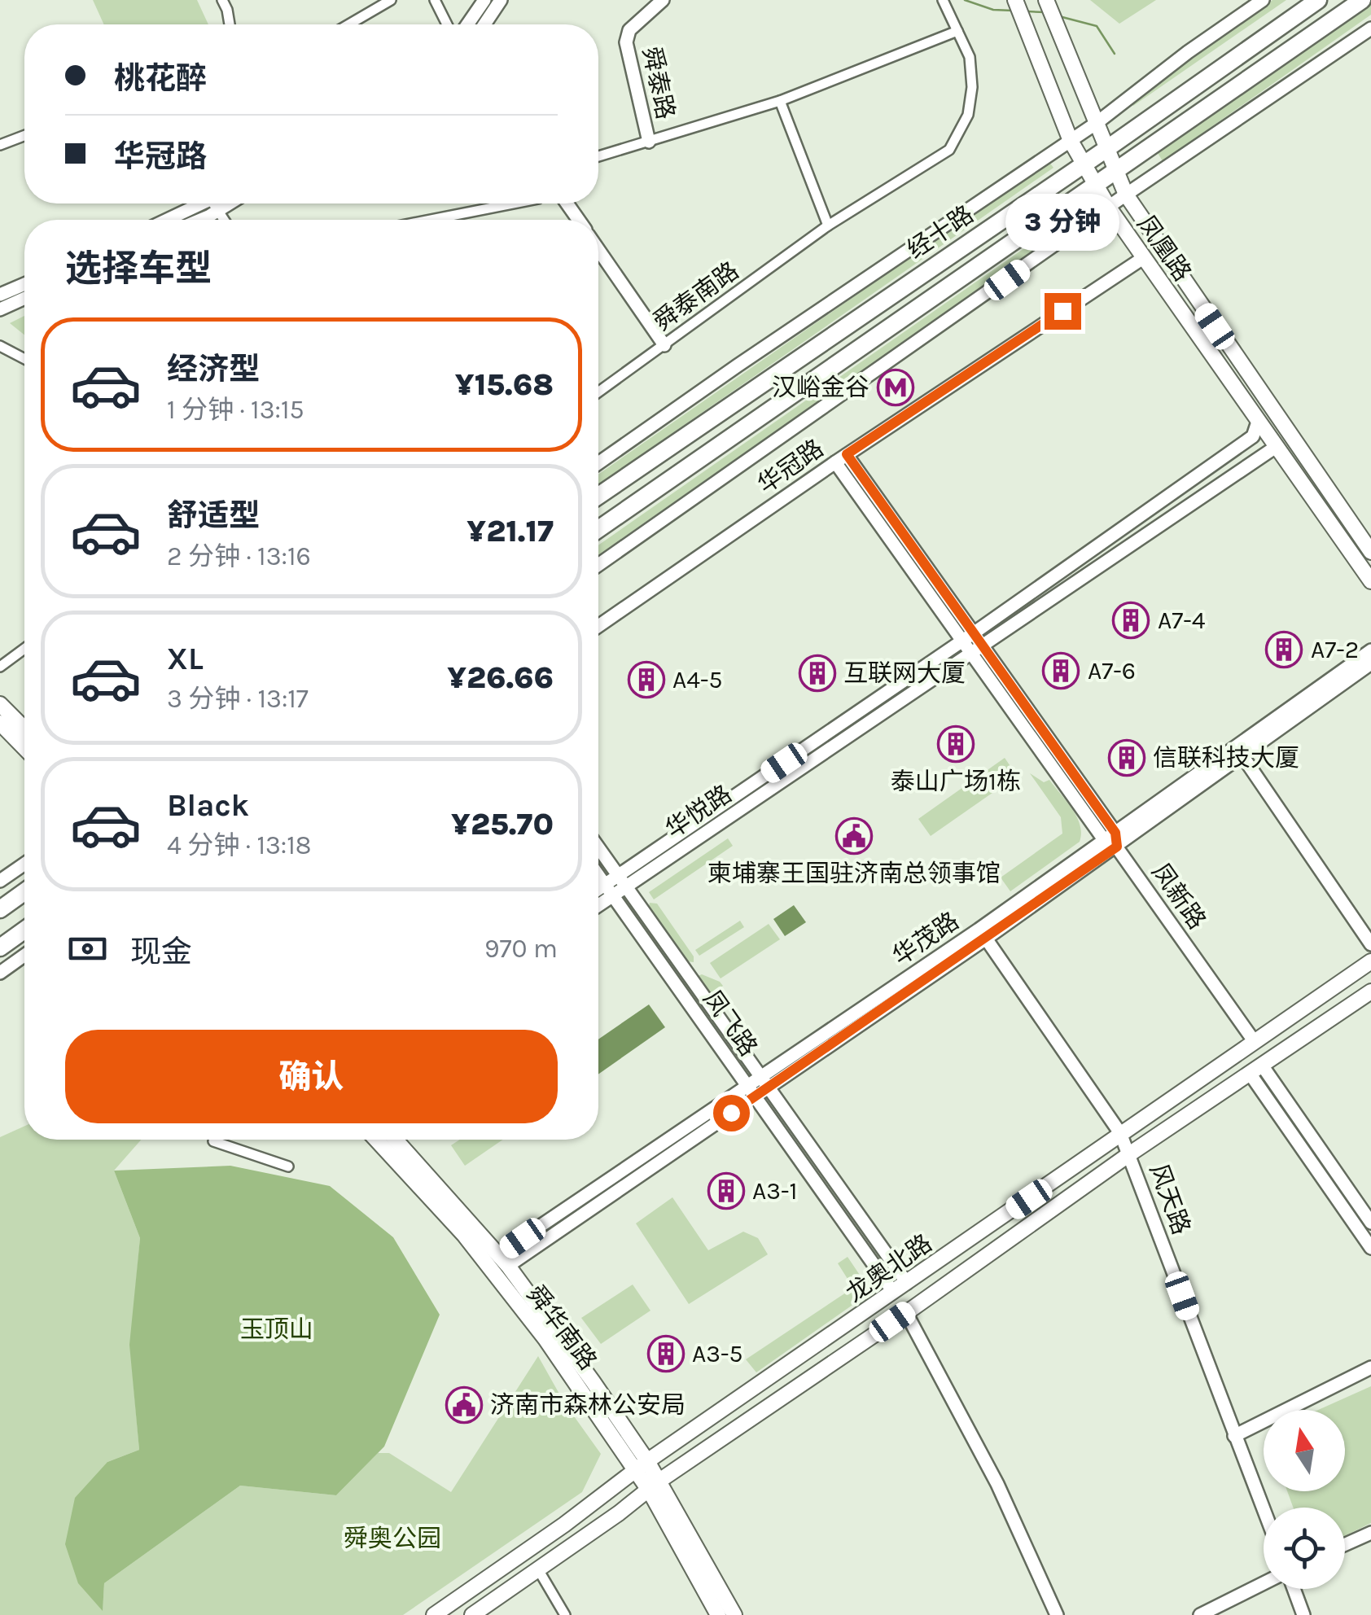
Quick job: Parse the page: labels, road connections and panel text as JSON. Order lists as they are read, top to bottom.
{
  "streets": {
    "highway": ["经十路"],
    "main road": ["凤凰路", "龙奥北路", "舜华南路"],
    "street": [
      "舜泰路",
      "舜泰南路",
      "华冠路",
      "华悦路",
      "凤新路",
      "华茂路",
      "凤飞路",
      "风天路"
    ]
  },
  "crossings": [
    ["经十路", "凤凰路"],
    ["凤凰路", "华冠路"],
    ["凤凰路", "华悦路"],
    ["华冠路", "凤新路"],
    ["华悦路", "凤新路"],
    ["华悦路", "凤飞路"],
    ["凤新路", "华茂路"],
    ["凤新路", "龙奥北路"],
    ["华茂路", "凤飞路"],
    ["华茂路", "风天路"],
    ["华茂路", "舜华南路"],
    ["凤飞路", "龙奥北路"],
    ["风天路", "龙奥北路"],
    ["龙奥北路", "舜华南路"]
  ],
  "parks": ["玉顶山", "舜奥公园"],
  "places": {
    "metro station": ["汉峪金谷"],
    "building": [
      "A7-4",
      "A7-2",
      "A7-6",
      "互联网大厦",
      "A4-5",
      "泰山广场1栋",
      "信联科技大厦",
      "A3-1",
      "A3-5"
    ],
    "public building": ["柬埔寨王国驻济南总领事馆", "济南市森林公安局"]
  },
  "north": "top",
  "page": {
    "banner": ["桃花醉", "华冠路"],
    "bubble": "3 分钟",
    "heading": "选择车型",
    "list": [
      {
        "name": "经济型",
        "note": "1 分钟 · 13:15",
        "value": "¥15.68"
      },
      {
        "name": "舒适型",
        "note": "2 分钟 · 13:16",
        "value": "¥21.17"
      },
      {
        "name": "XL",
        "note": "3 分钟 · 13:17",
        "value": "¥26.66"
      },
      {
        "name": "Black",
        "note": "4 分钟 · 13:18",
        "value": "¥25.70"
      }
    ],
    "pay": ["现金", "970 m"],
    "buttons": "确认"
  }
}
